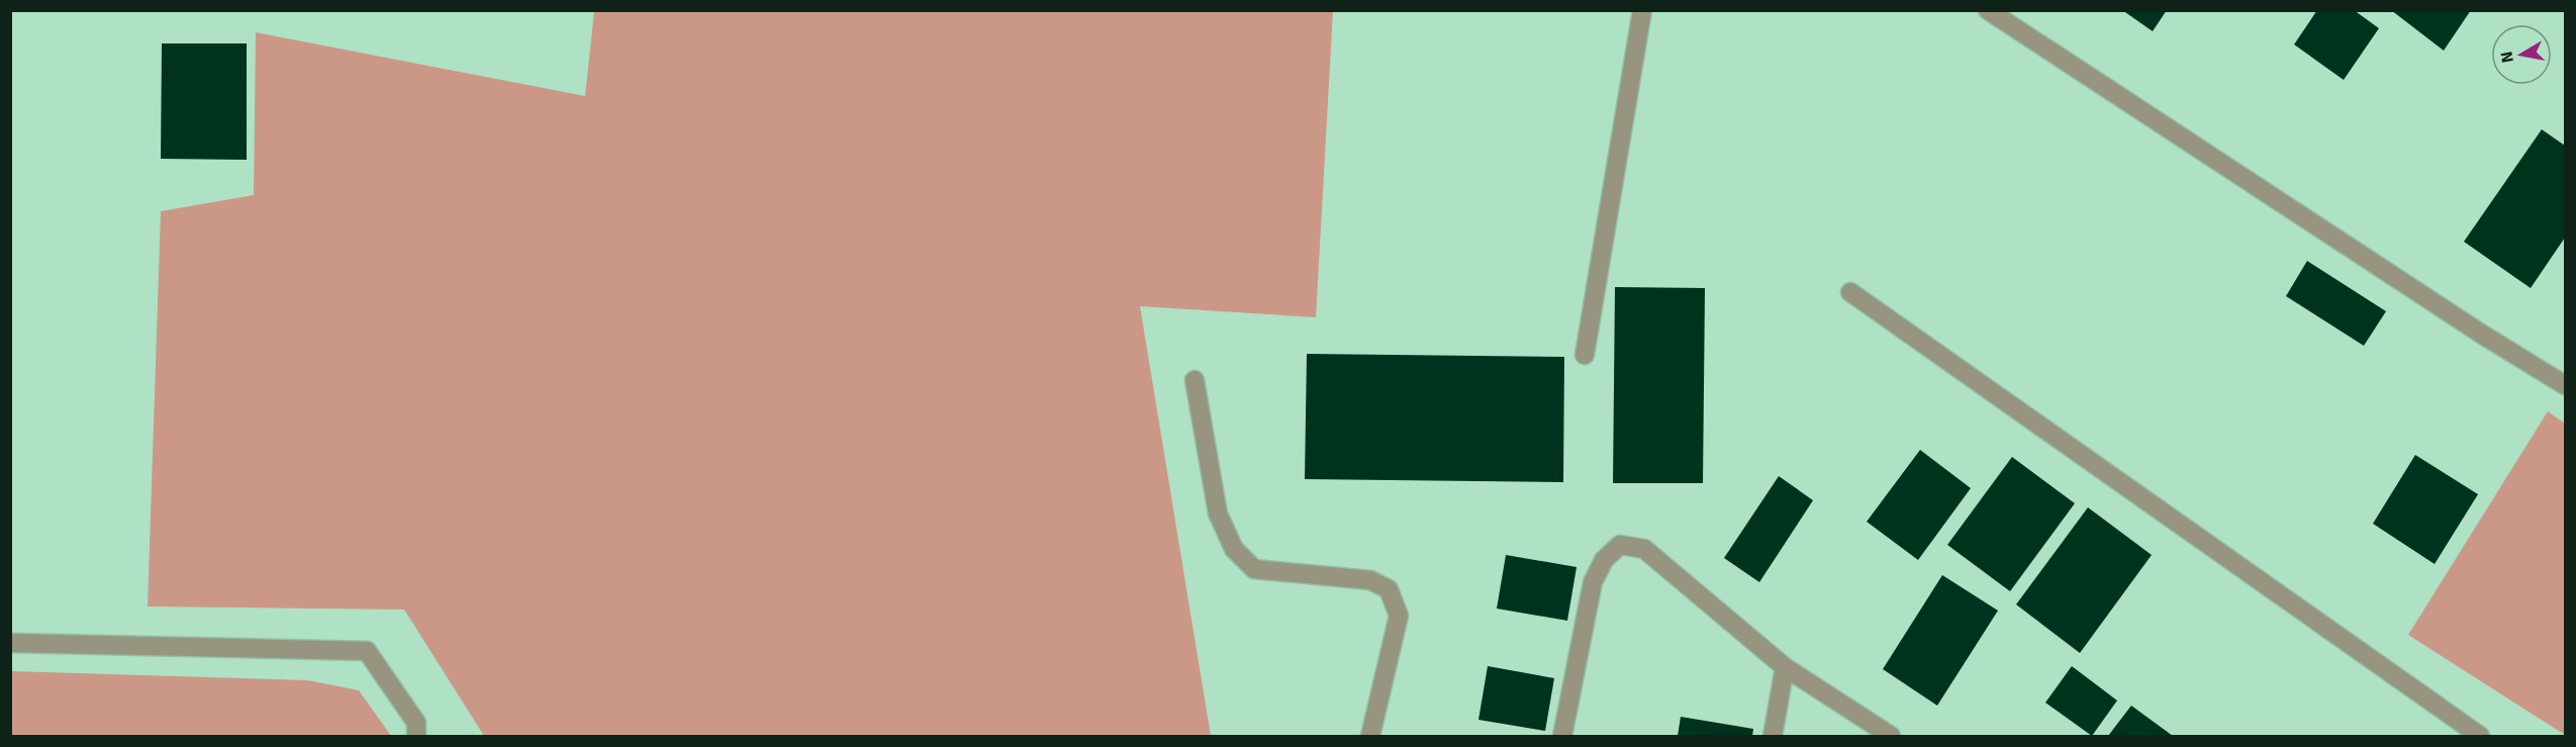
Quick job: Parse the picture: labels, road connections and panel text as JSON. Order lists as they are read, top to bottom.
{
  "north": "left"
}
